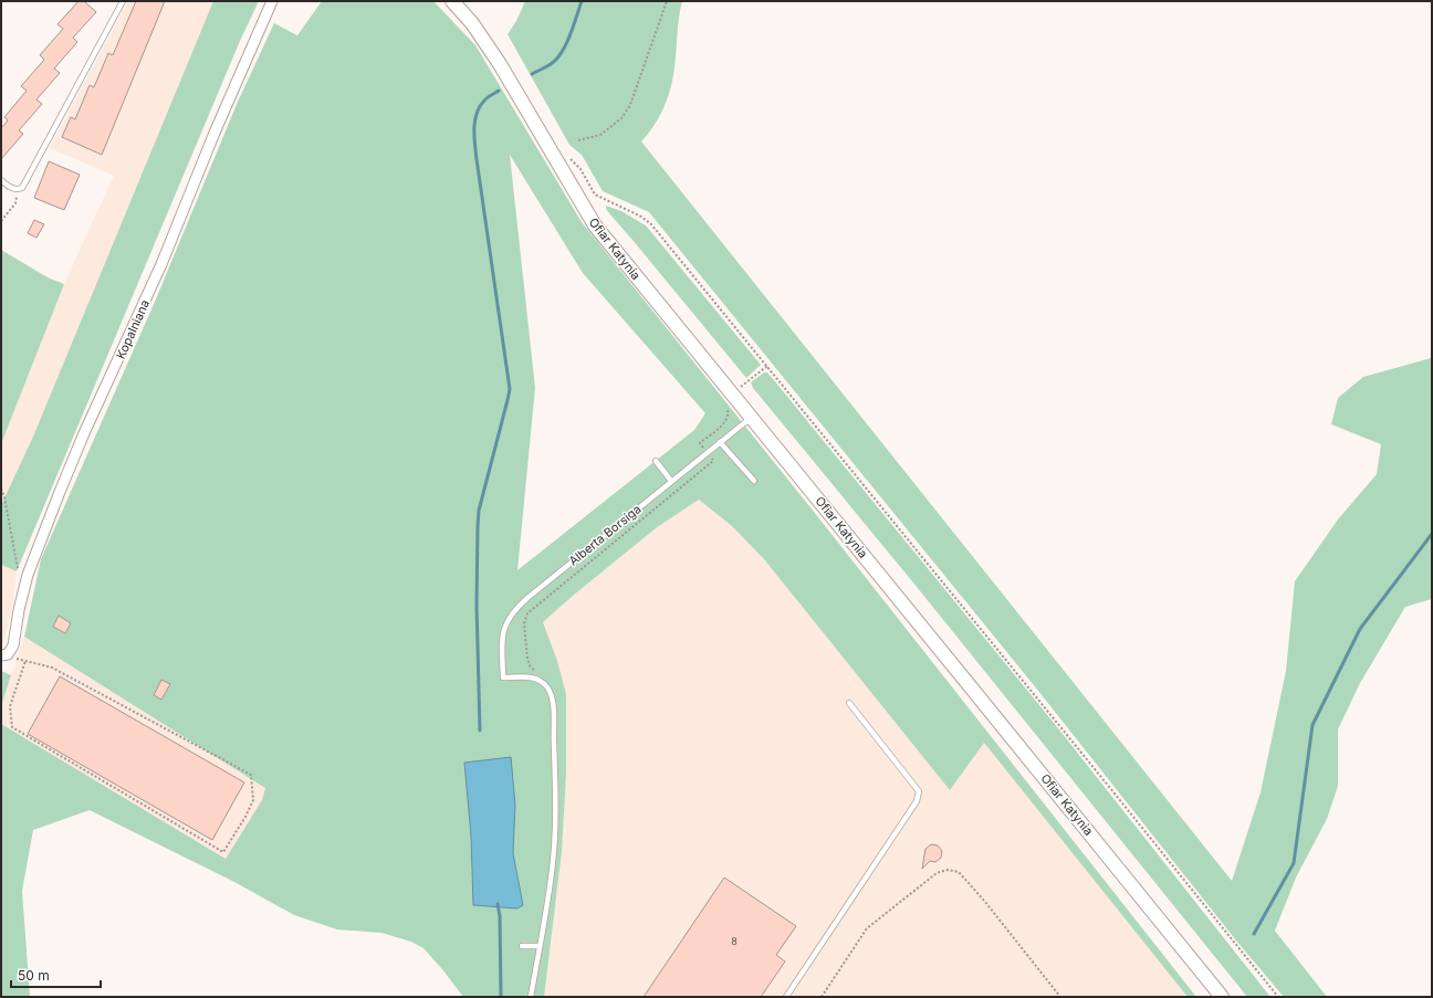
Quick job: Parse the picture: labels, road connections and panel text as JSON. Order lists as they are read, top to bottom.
{
  "streets": {
    "street": ["Ofiar Katynia", "Kopalniana"],
    "lane": ["Alberta Borsiga"]
  },
  "crossings": [
    ["Ofiar Katynia", "Alberta Borsiga"]
  ],
  "house_numbers": ["8"],
  "scale_bar": "50 m"
}
